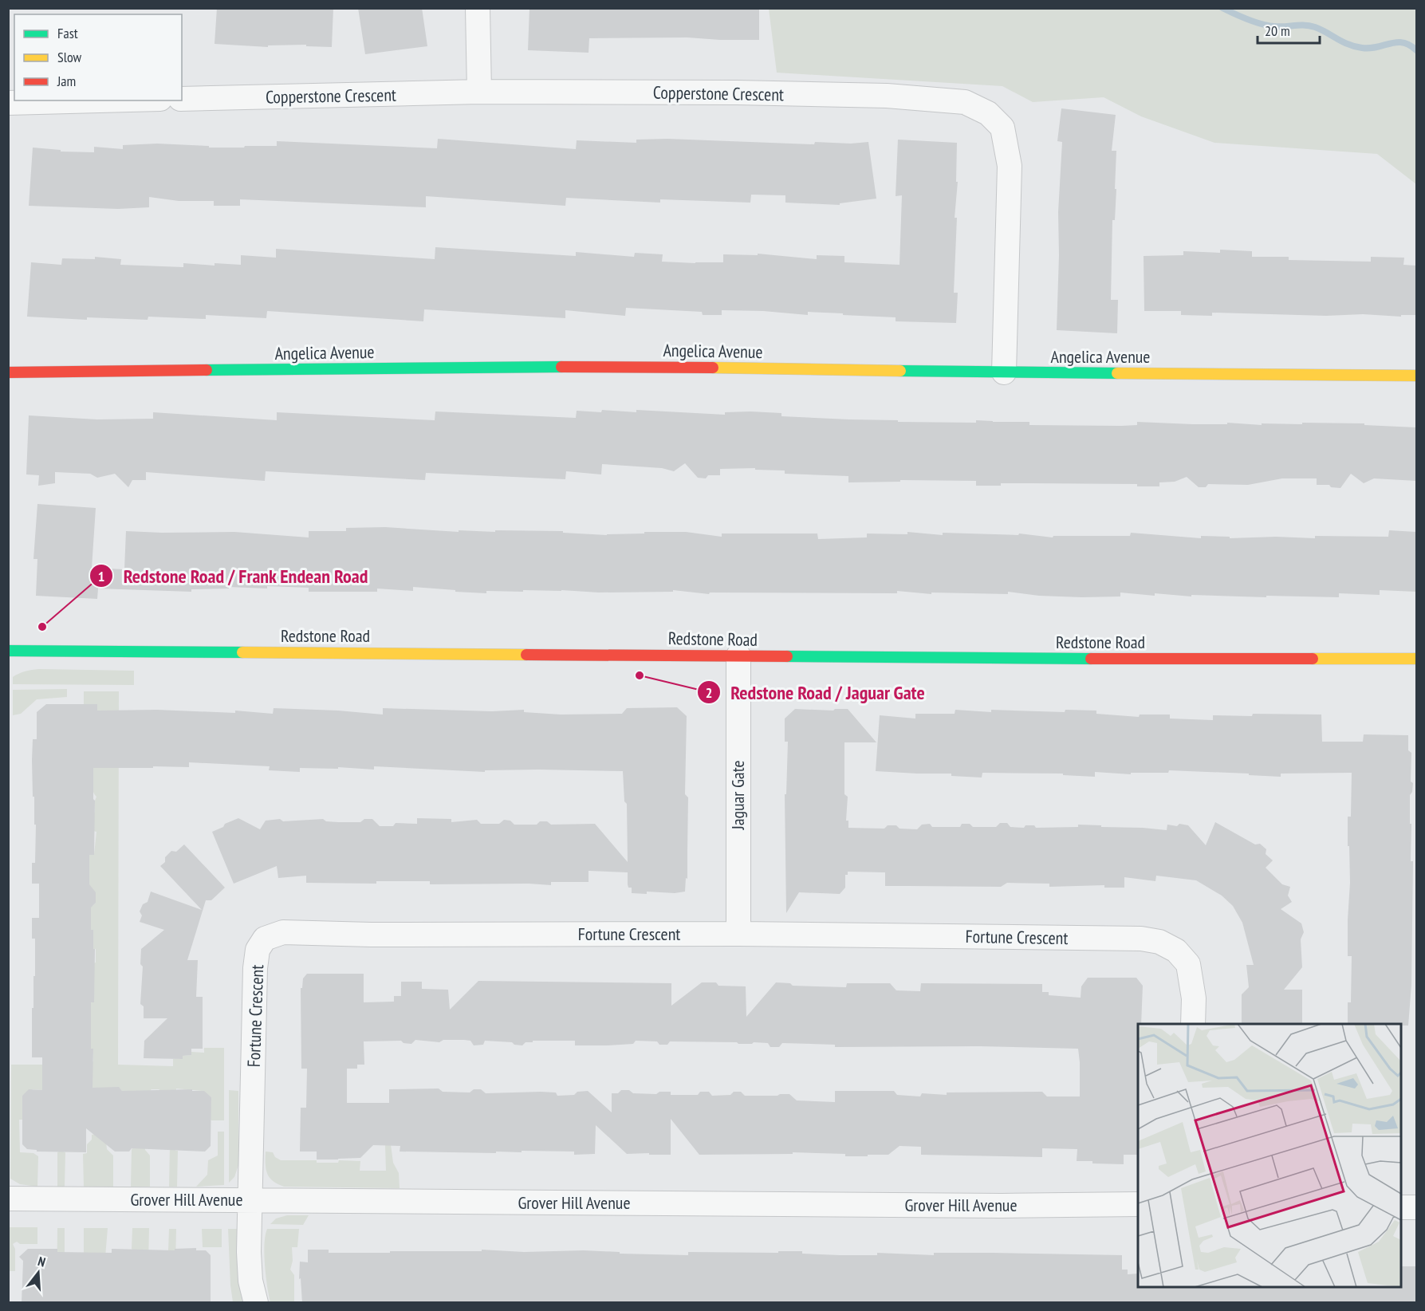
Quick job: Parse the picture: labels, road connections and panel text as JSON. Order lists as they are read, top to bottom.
{
  "streets": {
    "street": [
      "Copperstone Crescent",
      "Angelica Avenue",
      "Redstone Road",
      "Jaguar Gate",
      "Fortune Crescent",
      "Grover Hill Avenue"
    ]
  },
  "crossings": [
    ["Copperstone Crescent", "Angelica Avenue"],
    ["Redstone Road", "Jaguar Gate"],
    ["Jaguar Gate", "Fortune Crescent"],
    ["Fortune Crescent", "Grover Hill Avenue"]
  ],
  "places": ["Redstone Road / Frank Endean Road", "Redstone Road / Jaguar Gate"],
  "legend": ["Fast", "Slow", "Jam"],
  "scale_bar": "20 m",
  "north": "top"
}
